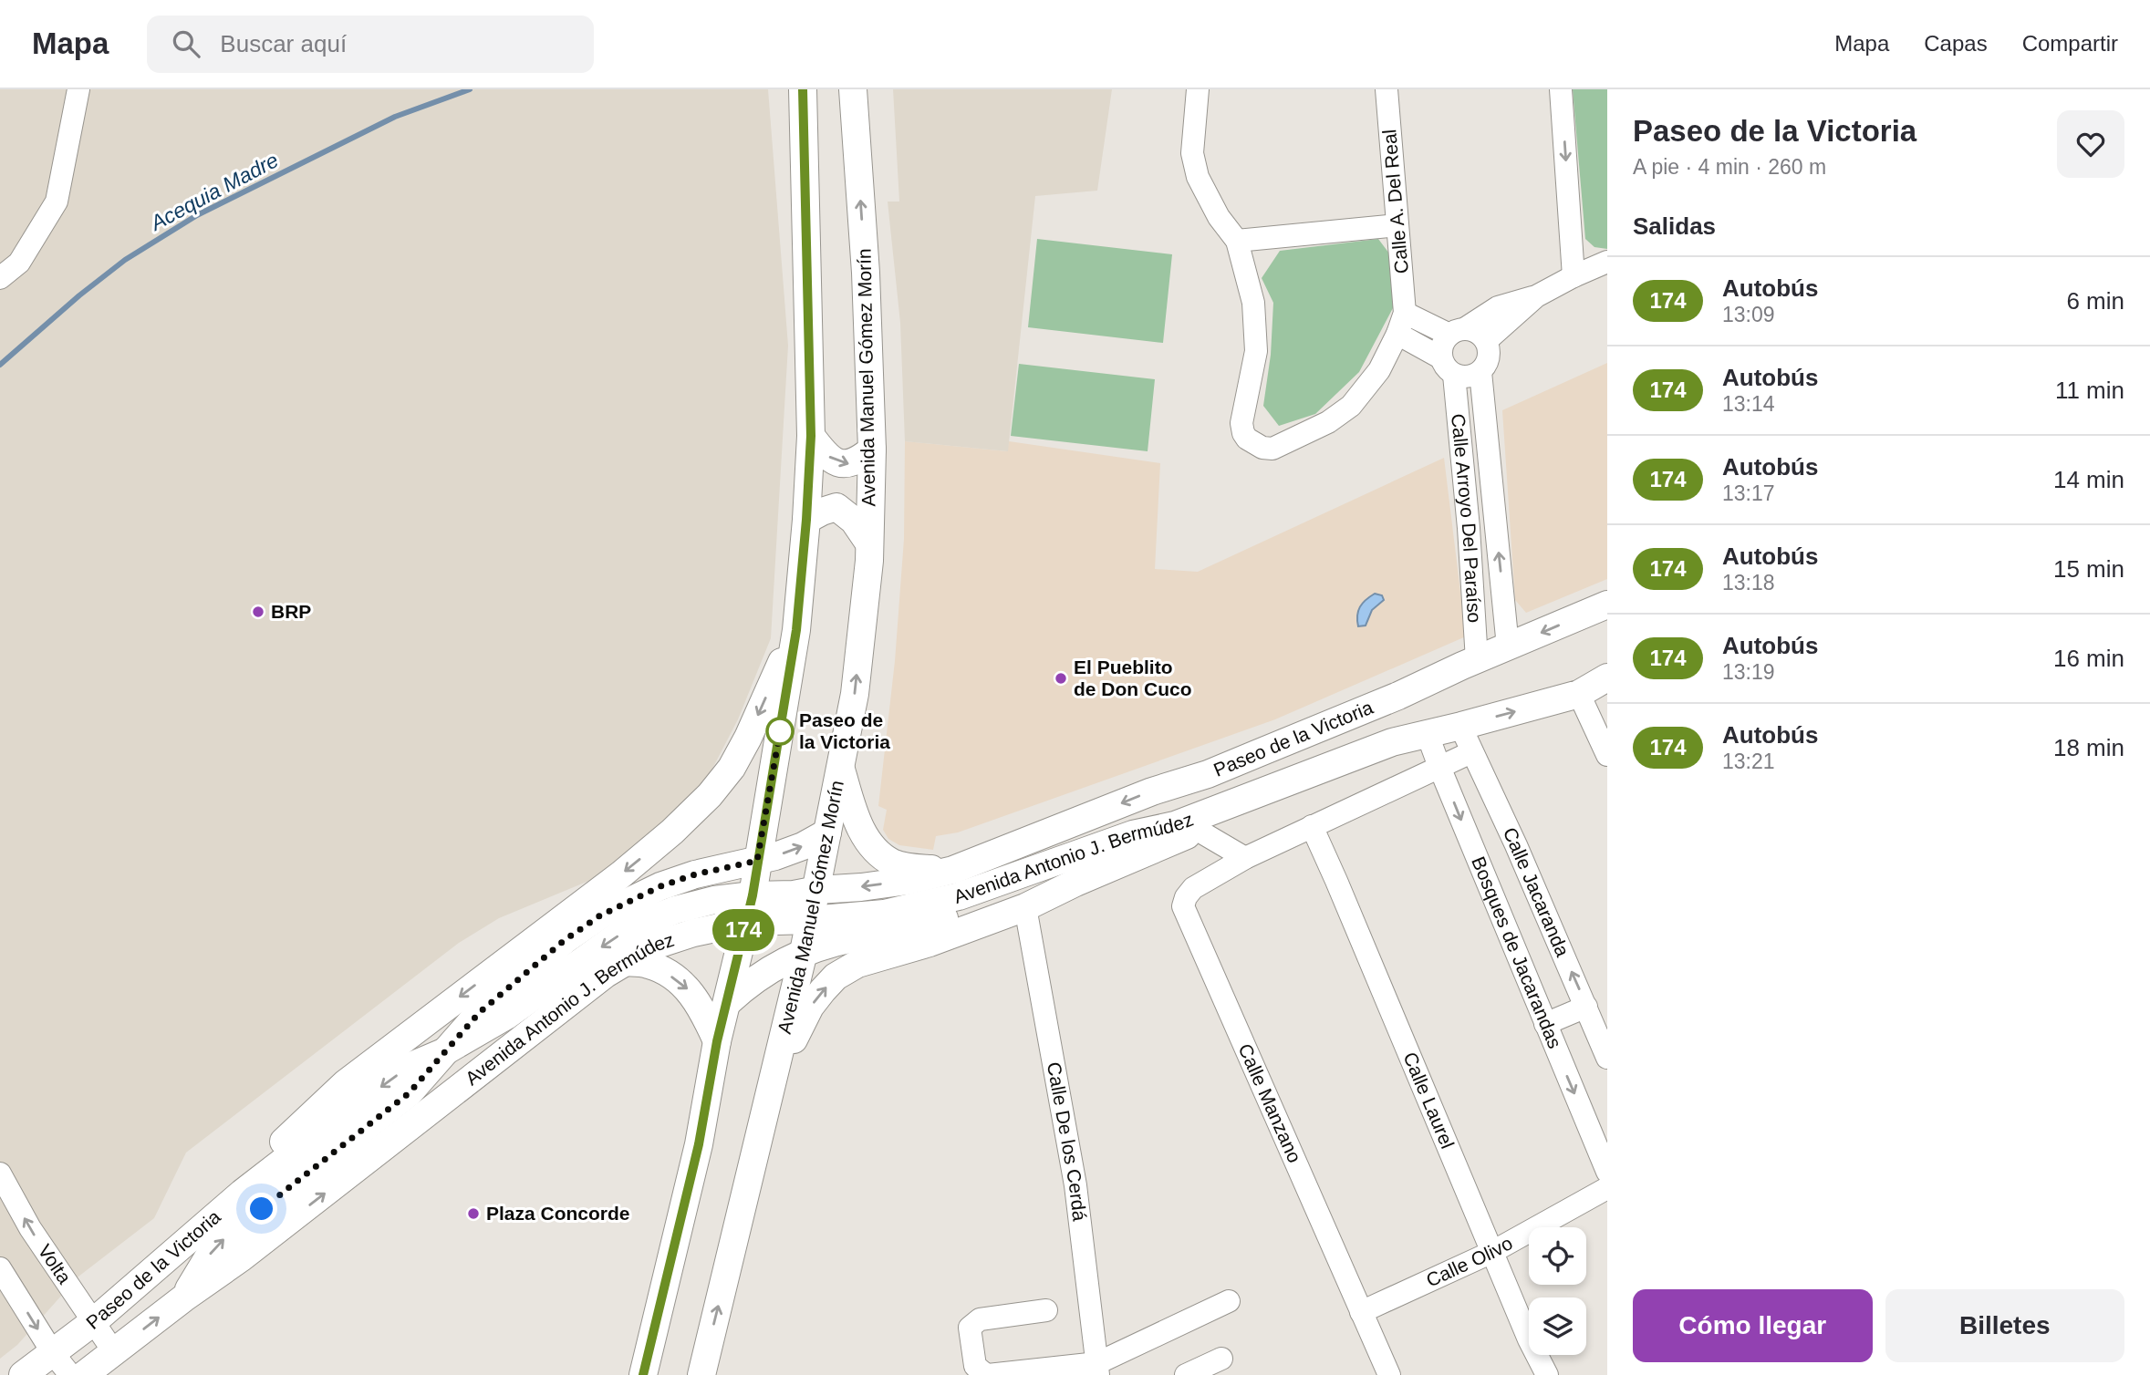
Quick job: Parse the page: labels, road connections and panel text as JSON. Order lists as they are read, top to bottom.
{
  "streets": {
    "main road": ["Avenida Manuel Gómez Morín", "Paseo de la Victoria", "Avenida Antonio J. Bermúdez"],
    "street": [
      "Calle A. Del Real",
      "Calle Arroyo Del Paraíso",
      "Calle Jacaranda",
      "Bosques de Jacarandas",
      "Calle Laurel",
      "Calle Manzano",
      "Calle De los Cerdá",
      "Calle Olivo",
      "Volta"
    ]
  },
  "crossings": [
    ["Avenida Manuel Gómez Morín", "Paseo de la Victoria"],
    ["Avenida Manuel Gómez Morín", "Avenida Antonio J. Bermúdez"],
    ["Calle Arroyo Del Paraíso", "Paseo de la Victoria"],
    ["Paseo de la Victoria", "Volta"],
    ["Avenida Antonio J. Bermúdez", "Calle Jacaranda"],
    ["Avenida Antonio J. Bermúdez", "Bosques de Jacarandas"],
    ["Avenida Antonio J. Bermúdez", "Volta"],
    ["Calle Jacaranda", "Calle Manzano"],
    ["Bosques de Jacarandas", "Calle Manzano"],
    ["Calle Laurel", "Calle Manzano"],
    ["Calle Laurel", "Calle Olivo"],
    ["Calle Manzano", "Calle Olivo"]
  ],
  "one_way": ["Calle Jacaranda", "Bosques de Jacarandas"],
  "water": ["Acequia Madre"],
  "places": [
    "BRP",
    "El Pueblito de Don Cuco",
    "Paseo de la Victoria",
    "Plaza Concorde"
  ],
  "lines": ["bus line 174"],
  "page": {
    "header": "Mapa",
    "search": "Buscar aquí",
    "nav": ["Mapa", "Capas", "Compartir"],
    "on_map": "174",
    "heading": [
      ["Paseo de la Victoria", "A pie · 4 min · 260 m"],
      "Salidas"
    ],
    "list": [
      {
        "mark": "174",
        "name": "Autobús",
        "note": "13:09",
        "value": "6 min"
      },
      {
        "mark": "174",
        "name": "Autobús",
        "note": "13:14",
        "value": "11 min"
      },
      {
        "mark": "174",
        "name": "Autobús",
        "note": "13:17",
        "value": "14 min"
      },
      {
        "mark": "174",
        "name": "Autobús",
        "note": "13:18",
        "value": "15 min"
      },
      {
        "mark": "174",
        "name": "Autobús",
        "note": "13:19",
        "value": "16 min"
      },
      {
        "mark": "174",
        "name": "Autobús",
        "note": "13:21",
        "value": "18 min"
      }
    ],
    "buttons": ["Cómo llegar", "Billetes"]
  }
}
